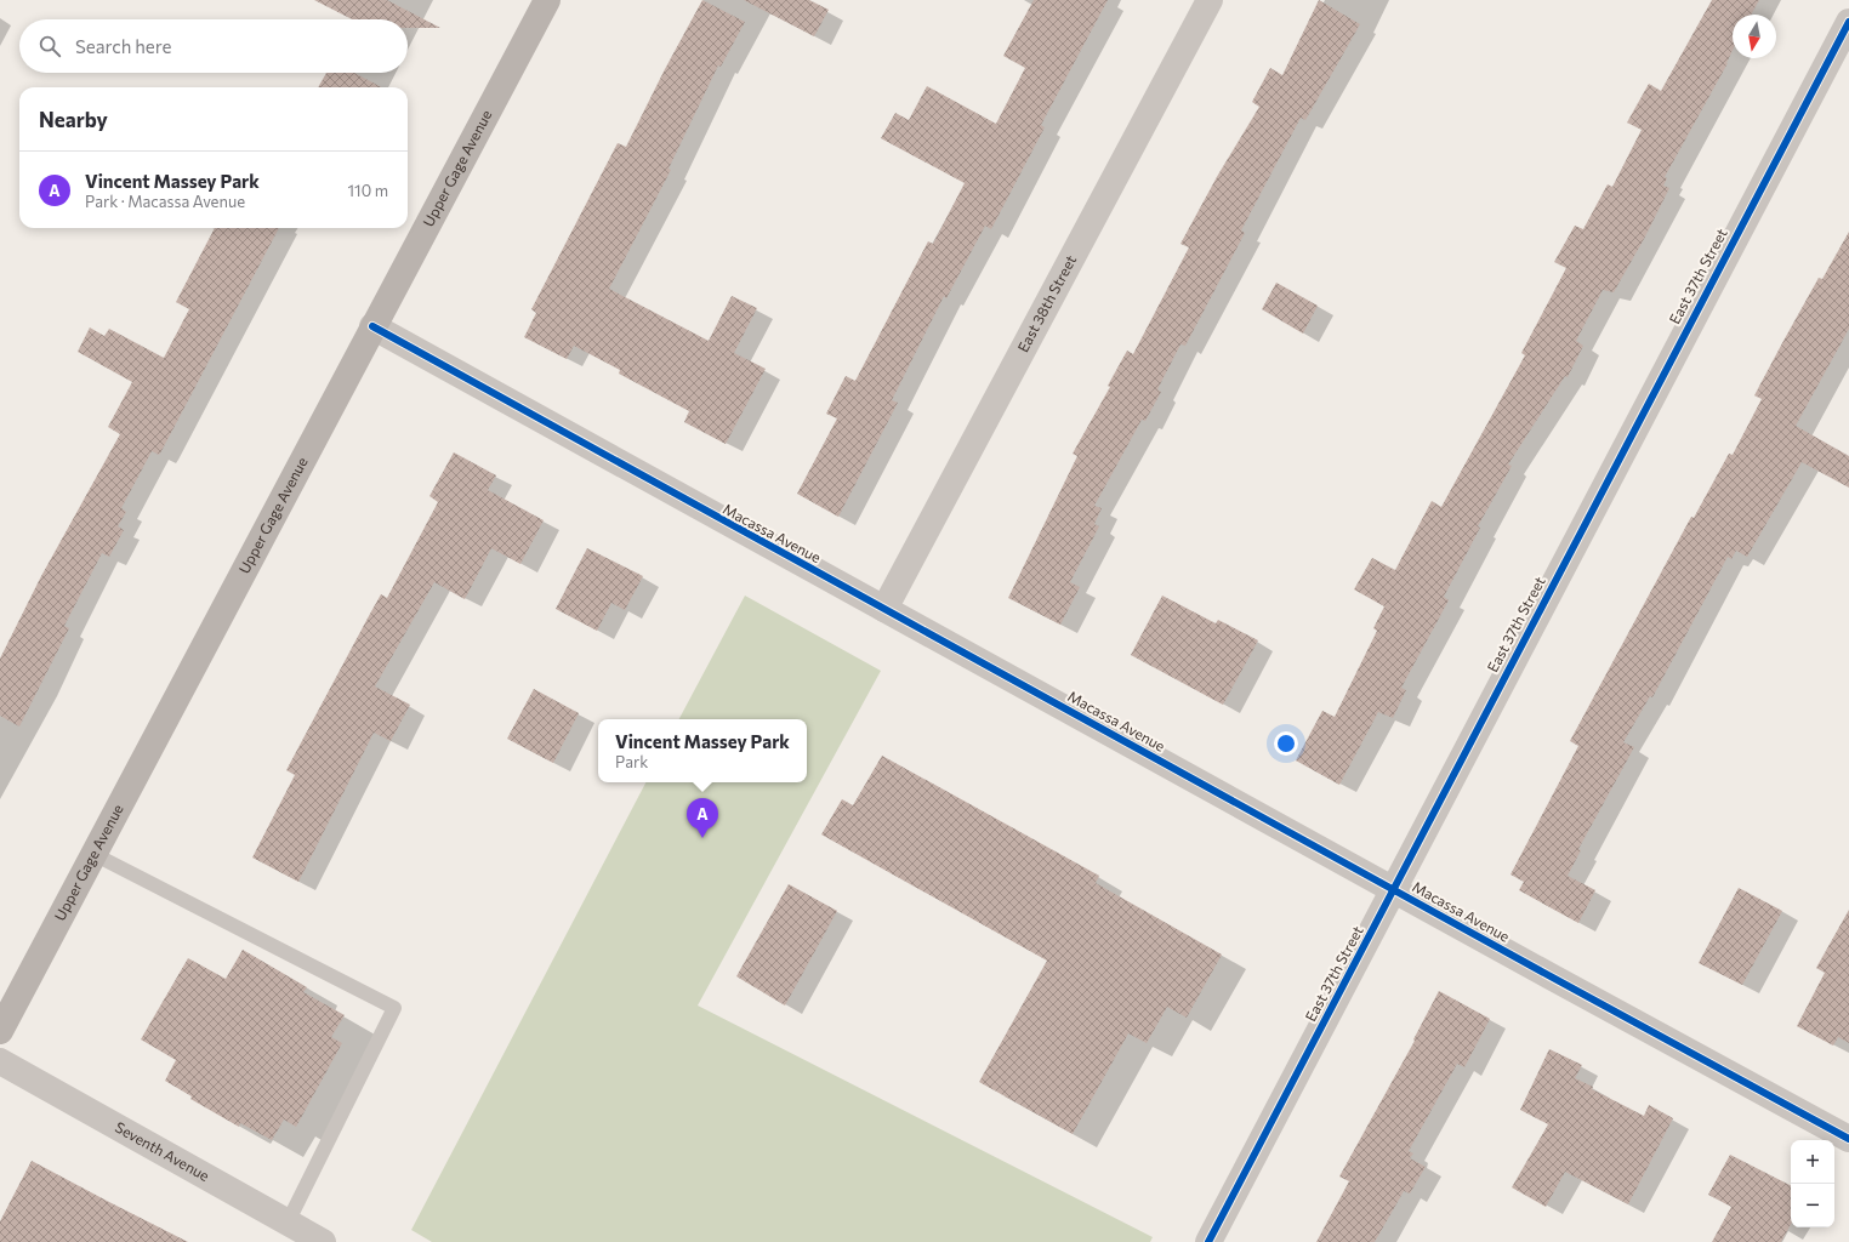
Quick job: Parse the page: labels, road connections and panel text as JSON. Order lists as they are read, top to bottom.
{
  "streets": {
    "main road": ["Upper Gage Avenue"],
    "street": [
      "East 37th Street",
      "East 38th Street",
      "Macassa Avenue",
      "Seventh Avenue"
    ]
  },
  "crossings": [
    ["Upper Gage Avenue", "Macassa Avenue"],
    ["East 37th Street", "Macassa Avenue"],
    ["East 38th Street", "Macassa Avenue"]
  ],
  "north": "bottom",
  "page": {
    "search": "Search here",
    "heading": "Nearby",
    "list": [
      {
        "mark": "A",
        "name": "Vincent Massey Park",
        "note": "Park · Macassa Avenue",
        "value": "110 m"
      }
    ],
    "popup": ["Vincent Massey Park", "Park"],
    "pins": "A",
    "map_buttons": ["+", "−"]
  }
}
